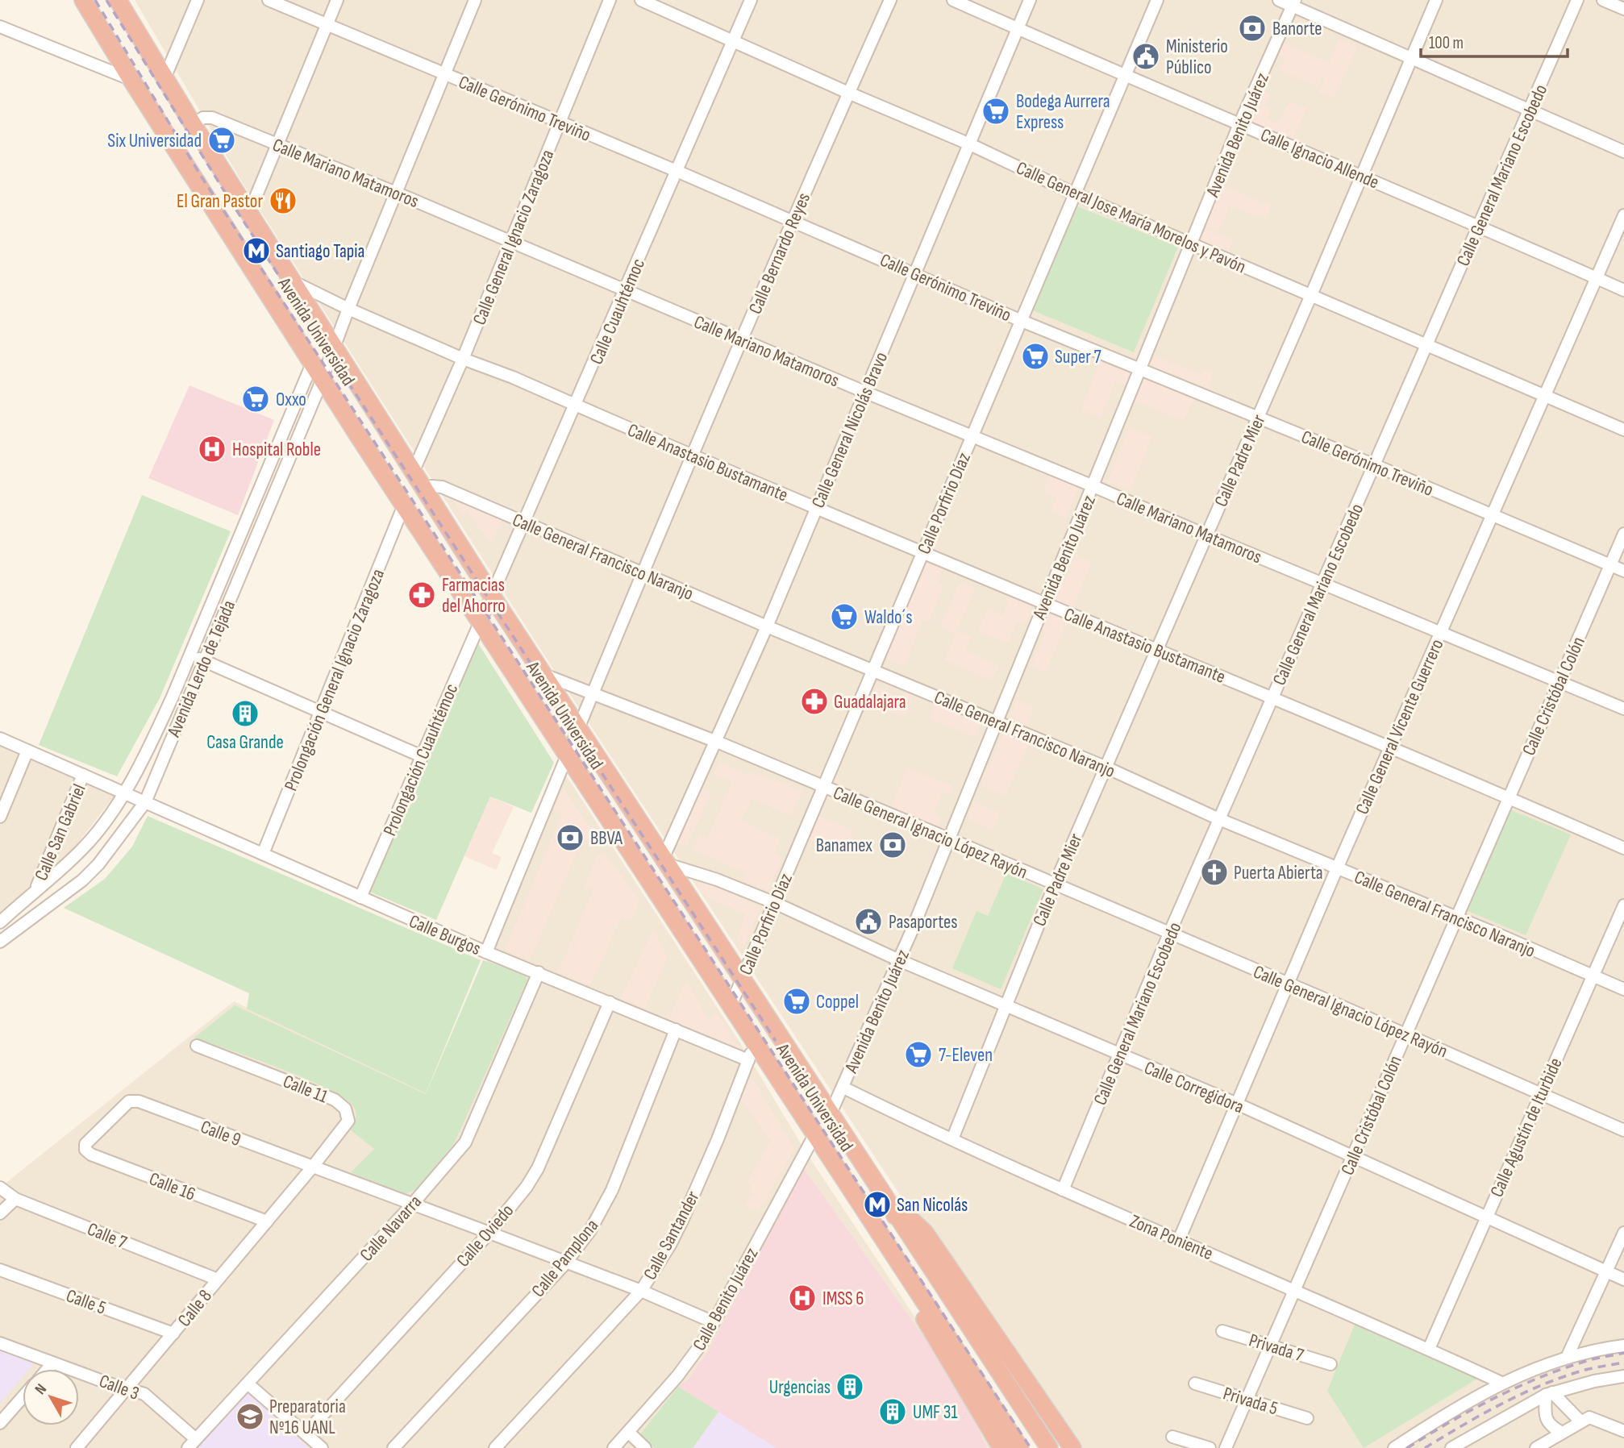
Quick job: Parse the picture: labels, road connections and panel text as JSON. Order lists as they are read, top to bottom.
{
  "streets": {
    "highway": ["Avenida Universidad"],
    "street": [
      "Calle Gerónimo Treviño",
      "Avenida Benito Juárez",
      "Calle Ignacio Allende",
      "Calle Mariano Matamoros",
      "Calle General Mariano Escobedo",
      "Calle General Jose María Morelos y Pavón",
      "Calle General Ignacio Zaragoza",
      "Calle Bernardo Reyes",
      "Calle Cuauhtémoc",
      "Calle General Nicolás Bravo",
      "Calle Padre Mier",
      "Calle Anastasio Bustamante",
      "Calle Porfirio Díaz",
      "Calle General Francisco Naranjo",
      "Avenida Lerdo de Tejada",
      "Prolongación General Ignacio Zaragoza",
      "Calle Cristóbal Colón",
      "Calle General Vicente Guerrero",
      "Prolongación Cuauhtémoc",
      "Calle San Gabriel",
      "Calle General Ignacio López Rayón",
      "Calle Burgos",
      "Calle Corregidora",
      "Calle 11",
      "Calle Agustín de Iturbide",
      "Calle 9",
      "Calle 16",
      "Calle Navarra",
      "Calle 7",
      "Calle Oviedo",
      "Calle Santander",
      "Zona Poniente",
      "Calle Pamplona",
      "Calle Benito Juárez",
      "Calle 5",
      "Calle 8",
      "Privada 7",
      "Calle 3",
      "Privada 5"
    ]
  },
  "crossings": [
    ["Calle Gerónimo Treviño", "Avenida Benito Juárez"],
    ["Calle Gerónimo Treviño", "Calle General Mariano Escobedo"],
    ["Calle Gerónimo Treviño", "Calle General Ignacio Zaragoza"],
    ["Calle Gerónimo Treviño", "Calle Bernardo Reyes"],
    ["Calle Gerónimo Treviño", "Calle Cuauhtémoc"],
    ["Calle Gerónimo Treviño", "Calle General Nicolás Bravo"],
    ["Calle Gerónimo Treviño", "Calle Padre Mier"],
    ["Calle Gerónimo Treviño", "Calle Porfirio Díaz"],
    ["Calle Gerónimo Treviño", "Avenida Lerdo de Tejada"],
    ["Calle Gerónimo Treviño", "Calle Cristóbal Colón"],
    ["Calle Gerónimo Treviño", "Calle General Vicente Guerrero"],
    ["Avenida Benito Juárez", "Calle Ignacio Allende"],
    ["Avenida Benito Juárez", "Calle Mariano Matamoros"],
    ["Avenida Benito Juárez", "Calle General Jose María Morelos y Pavón"],
    ["Avenida Benito Juárez", "Avenida Universidad"],
    ["Avenida Benito Juárez", "Calle Anastasio Bustamante"],
    ["Avenida Benito Juárez", "Calle General Francisco Naranjo"],
    ["Avenida Benito Juárez", "Calle General Ignacio López Rayón"],
    ["Avenida Benito Juárez", "Calle Corregidora"],
    ["Avenida Benito Juárez", "Zona Poniente"],
    ["Calle Ignacio Allende", "Calle General Mariano Escobedo"],
    ["Calle Ignacio Allende", "Calle General Nicolás Bravo"],
    ["Calle Ignacio Allende", "Calle Padre Mier"],
    ["Calle Ignacio Allende", "Calle Porfirio Díaz"],
    ["Calle Ignacio Allende", "Calle General Vicente Guerrero"],
    ["Calle Mariano Matamoros", "Calle General Mariano Escobedo"],
    ["Calle Mariano Matamoros", "Calle General Ignacio Zaragoza"],
    ["Calle Mariano Matamoros", "Calle Bernardo Reyes"],
    ["Calle Mariano Matamoros", "Calle Cuauhtémoc"],
    ["Calle Mariano Matamoros", "Avenida Universidad"],
    ["Calle Mariano Matamoros", "Calle General Nicolás Bravo"],
    ["Calle Mariano Matamoros", "Calle Padre Mier"],
    ["Calle Mariano Matamoros", "Calle Porfirio Díaz"],
    ["Calle Mariano Matamoros", "Avenida Lerdo de Tejada"],
    ["Calle Mariano Matamoros", "Calle Cristóbal Colón"],
    ["Calle Mariano Matamoros", "Calle General Vicente Guerrero"],
    ["Calle General Mariano Escobedo", "Calle General Jose María Morelos y Pavón"],
    ["Calle General Mariano Escobedo", "Calle Anastasio Bustamante"],
    ["Calle General Mariano Escobedo", "Calle General Francisco Naranjo"],
    ["Calle General Mariano Escobedo", "Calle General Ignacio López Rayón"],
    ["Calle General Mariano Escobedo", "Calle Corregidora"],
    ["Calle General Mariano Escobedo", "Zona Poniente"],
    ["Calle General Jose María Morelos y Pavón", "Calle Bernardo Reyes"],
    ["Calle General Jose María Morelos y Pavón", "Calle Cuauhtémoc"],
    ["Calle General Jose María Morelos y Pavón", "Calle General Nicolás Bravo"],
    ["Calle General Jose María Morelos y Pavón", "Calle Padre Mier"],
    ["Calle General Jose María Morelos y Pavón", "Calle Porfirio Díaz"],
    ["Calle General Jose María Morelos y Pavón", "Calle General Vicente Guerrero"],
    ["Calle General Ignacio Zaragoza", "Avenida Universidad"],
    ["Calle General Ignacio Zaragoza", "Calle Anastasio Bustamante"],
    ["Calle Bernardo Reyes", "Avenida Universidad"],
    ["Calle Bernardo Reyes", "Calle Anastasio Bustamante"],
    ["Calle Bernardo Reyes", "Calle General Francisco Naranjo"],
    ["Calle Bernardo Reyes", "Calle General Ignacio López Rayón"],
    ["Calle Bernardo Reyes", "Calle Burgos"],
    ["Calle Cuauhtémoc", "Avenida Universidad"],
    ["Calle Cuauhtémoc", "Calle Anastasio Bustamante"],
    ["Calle Cuauhtémoc", "Calle General Francisco Naranjo"],
    ["Calle Cuauhtémoc", "Prolongación Cuauhtémoc"],
    ["Avenida Universidad", "Calle General Nicolás Bravo"],
    ["Avenida Universidad", "Calle Anastasio Bustamante"],
    ["Avenida Universidad", "Calle Porfirio Díaz"],
    ["Avenida Universidad", "Calle General Francisco Naranjo"],
    ["Avenida Universidad", "Avenida Lerdo de Tejada"],
    ["Avenida Universidad", "Prolongación General Ignacio Zaragoza"],
    ["Avenida Universidad", "Prolongación Cuauhtémoc"],
    ["Avenida Universidad", "Calle General Ignacio López Rayón"],
    ["Avenida Universidad", "Calle Corregidora"],
    ["Avenida Universidad", "Calle Santander"],
    ["Avenida Universidad", "Calle Benito Juárez"],
    ["Calle General Nicolás Bravo", "Calle Anastasio Bustamante"],
    ["Calle General Nicolás Bravo", "Calle General Francisco Naranjo"],
    ["Calle General Nicolás Bravo", "Calle General Ignacio López Rayón"],
    ["Calle General Nicolás Bravo", "Calle Corregidora"],
    ["Calle Padre Mier", "Calle Anastasio Bustamante"],
    ["Calle Padre Mier", "Calle General Francisco Naranjo"],
    ["Calle Padre Mier", "Calle General Ignacio López Rayón"],
    ["Calle Padre Mier", "Calle Corregidora"],
    ["Calle Padre Mier", "Zona Poniente"],
    ["Calle Anastasio Bustamante", "Calle Porfirio Díaz"],
    ["Calle Anastasio Bustamante", "Avenida Lerdo de Tejada"],
    ["Calle Anastasio Bustamante", "Calle Cristóbal Colón"],
    ["Calle Anastasio Bustamante", "Calle General Vicente Guerrero"],
    ["Calle Porfirio Díaz", "Calle General Francisco Naranjo"],
    ["Calle Porfirio Díaz", "Calle General Ignacio López Rayón"],
    ["Calle Porfirio Díaz", "Calle Corregidora"],
    ["Calle General Francisco Naranjo", "Calle Cristóbal Colón"],
    ["Calle General Francisco Naranjo", "Calle General Vicente Guerrero"],
    ["Calle General Francisco Naranjo", "Calle Agustín de Iturbide"],
    ["Avenida Lerdo de Tejada", "Calle San Gabriel"],
    ["Avenida Lerdo de Tejada", "Calle Burgos"],
    ["Prolongación General Ignacio Zaragoza", "Calle Burgos"],
    ["Calle Cristóbal Colón", "Calle General Ignacio López Rayón"],
    ["Calle Cristóbal Colón", "Calle Corregidora"],
    ["Calle Cristóbal Colón", "Zona Poniente"],
    ["Calle Cristóbal Colón", "Privada 7"],
    ["Calle Cristóbal Colón", "Privada 5"],
    ["Calle General Vicente Guerrero", "Calle General Ignacio López Rayón"],
    ["Calle General Vicente Guerrero", "Calle Corregidora"],
    ["Calle General Vicente Guerrero", "Zona Poniente"],
    ["Prolongación Cuauhtémoc", "Calle Burgos"],
    ["Calle San Gabriel", "Calle Burgos"],
    ["Calle General Ignacio López Rayón", "Calle Agustín de Iturbide"],
    ["Calle Burgos", "Calle Navarra"],
    ["Calle Burgos", "Calle Oviedo"],
    ["Calle Burgos", "Calle Santander"],
    ["Calle Burgos", "Calle Pamplona"],
    ["Calle Corregidora", "Calle Agustín de Iturbide"],
    ["Calle 11", "Calle 9"],
    ["Calle 11", "Calle 8"],
    ["Calle Agustín de Iturbide", "Zona Poniente"],
    ["Calle 9", "Calle 16"],
    ["Calle 9", "Calle Navarra"],
    ["Calle 9", "Calle Oviedo"],
    ["Calle 9", "Calle Santander"],
    ["Calle 9", "Calle Pamplona"],
    ["Calle 9", "Calle Benito Juárez"],
    ["Calle 9", "Calle 8"],
    ["Calle 16", "Calle 8"],
    ["Calle Navarra", "Calle 3"],
    ["Calle 7", "Calle 8"],
    ["Calle 5", "Calle 8"],
    ["Calle 8", "Calle 3"]
  ],
  "places": {
    "bank": ["Banorte", "BBVA", "Banamex"],
    "public building": ["Ministerio Público", "Pasaportes"],
    "supermarket": [
      "Bodega Aurrera Express",
      "Six Universidad",
      "Super 7",
      "Oxxo",
      "Waldo´s",
      "Coppel",
      "7-Eleven"
    ],
    "restaurant": ["El Gran Pastor"],
    "metro station": ["Santiago Tapia", "San Nicolás"],
    "hospital": ["Hospital Roble", "IMSS 6"],
    "pharmacy": ["Farmacias del Ahorro", "Guadalajara"],
    "building": ["Casa Grande", "Urgencias", "UMF 31"],
    "church": ["Puerta Abierta"],
    "school or university": ["Preparatoria Nº16 UANL"]
  },
  "scale_bar": "100 m",
  "north": "top left"
}
